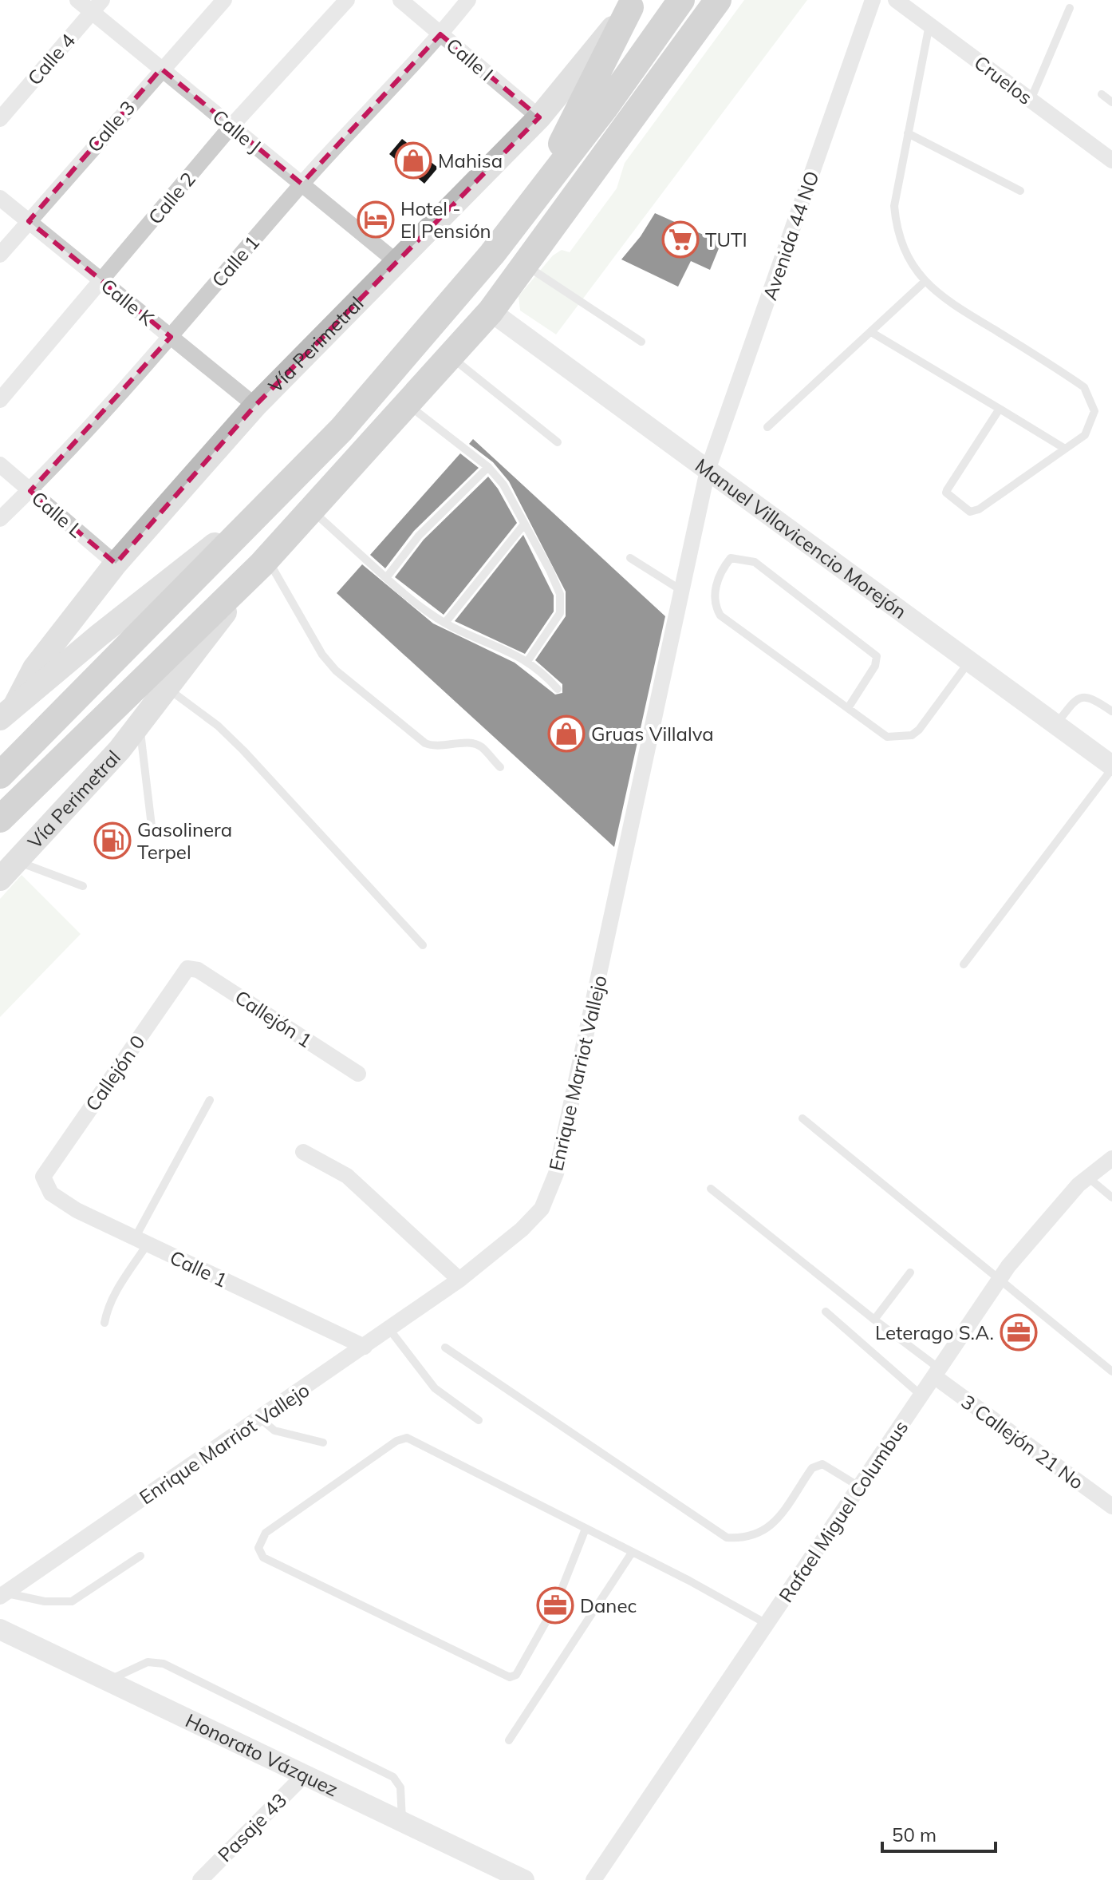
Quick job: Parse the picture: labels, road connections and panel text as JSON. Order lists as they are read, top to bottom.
{
  "streets": {
    "highway": ["Vía Perimetral"],
    "street": [
      "Calle 4",
      "Calle I",
      "Cruelos",
      "Calle 3",
      "Calle J",
      "Calle 2",
      "Avenida 44 NO",
      "Calle 1",
      "Calle K",
      "Calle L",
      "Manuel Villavicencio Morejón",
      "Callejón 1",
      "Callejón 0",
      "Enrique Marriot Vallejo",
      "3 Callejón 21 No",
      "Rafael Miguel Columbus",
      "Honorato Vázquez",
      "Pasaje 43"
    ]
  },
  "crossings": [
    ["Calle 4", "Calle J"],
    ["Calle I", "Calle 1"],
    ["Calle I", "Vía Perimetral"],
    ["Calle 3", "Calle J"],
    ["Calle 3", "Calle K"],
    ["Calle J", "Calle 2"],
    ["Calle J", "Calle 1"],
    ["Calle J", "Vía Perimetral"],
    ["Calle 2", "Calle K"],
    ["Avenida 44 NO", "Manuel Villavicencio Morejón"],
    ["Avenida 44 NO", "Enrique Marriot Vallejo"],
    ["Calle 1", "Calle K"],
    ["Calle 1", "Calle L"],
    ["Calle 1", "Callejón 0"],
    ["Calle 1", "Enrique Marriot Vallejo"],
    ["Calle K", "Vía Perimetral"],
    ["Vía Perimetral", "Calle L"],
    ["Vía Perimetral", "Manuel Villavicencio Morejón"],
    ["Manuel Villavicencio Morejón", "Enrique Marriot Vallejo"],
    ["Callejón 1", "Callejón 0"],
    ["3 Callejón 21 No", "Rafael Miguel Columbus"],
    ["Honorato Vázquez", "Pasaje 43"]
  ],
  "places": {
    "shop": ["Mahisa", "Gruas Villalva"],
    "hotel": ["Hotel - El Pensión"],
    "supermarket": ["TUTI"],
    "fuel station": ["Gasolinera Terpel"],
    "office": ["Leterago S.A.", "Danec"]
  },
  "scale_bar": "50 m"
}
